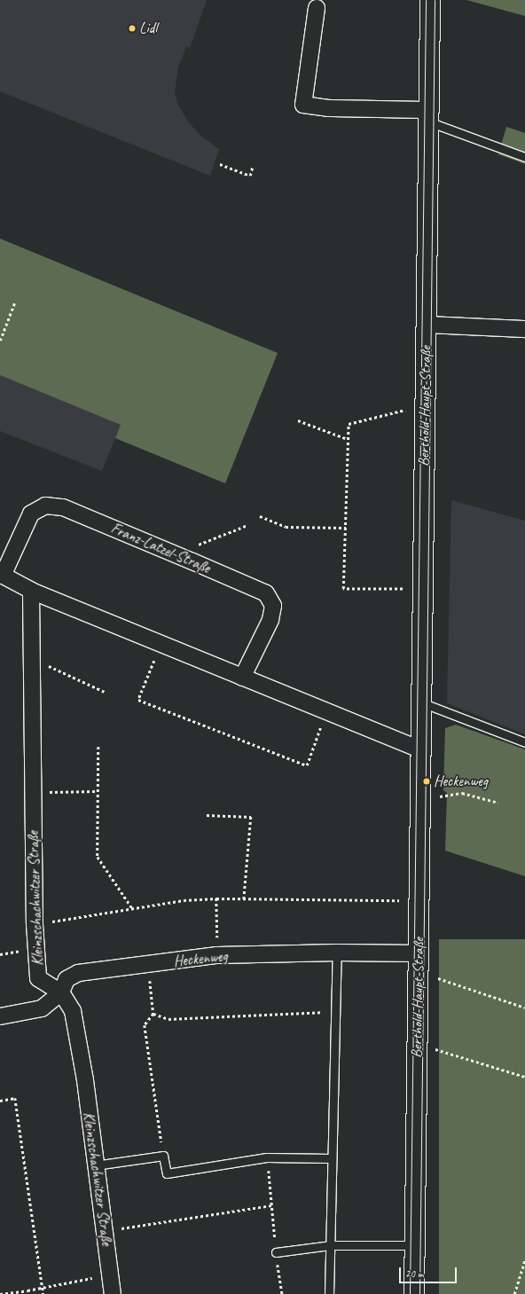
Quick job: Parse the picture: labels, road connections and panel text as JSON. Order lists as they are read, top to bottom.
{
  "streets": {
    "street": [
      "Berthold-Haupt-Straße",
      "Franz-Latzel-Straße",
      "Kleinzschachwitzer Straße",
      "Heckenweg"
    ]
  },
  "crossings": [
    ["Berthold-Haupt-Straße", "Franz-Latzel-Straße"],
    ["Berthold-Haupt-Straße", "Heckenweg"],
    ["Franz-Latzel-Straße", "Kleinzschachwitzer Straße"],
    ["Kleinzschachwitzer Straße", "Heckenweg"]
  ],
  "places": ["Lidl", "Heckenweg"],
  "scale_bar": "20 m"
}
